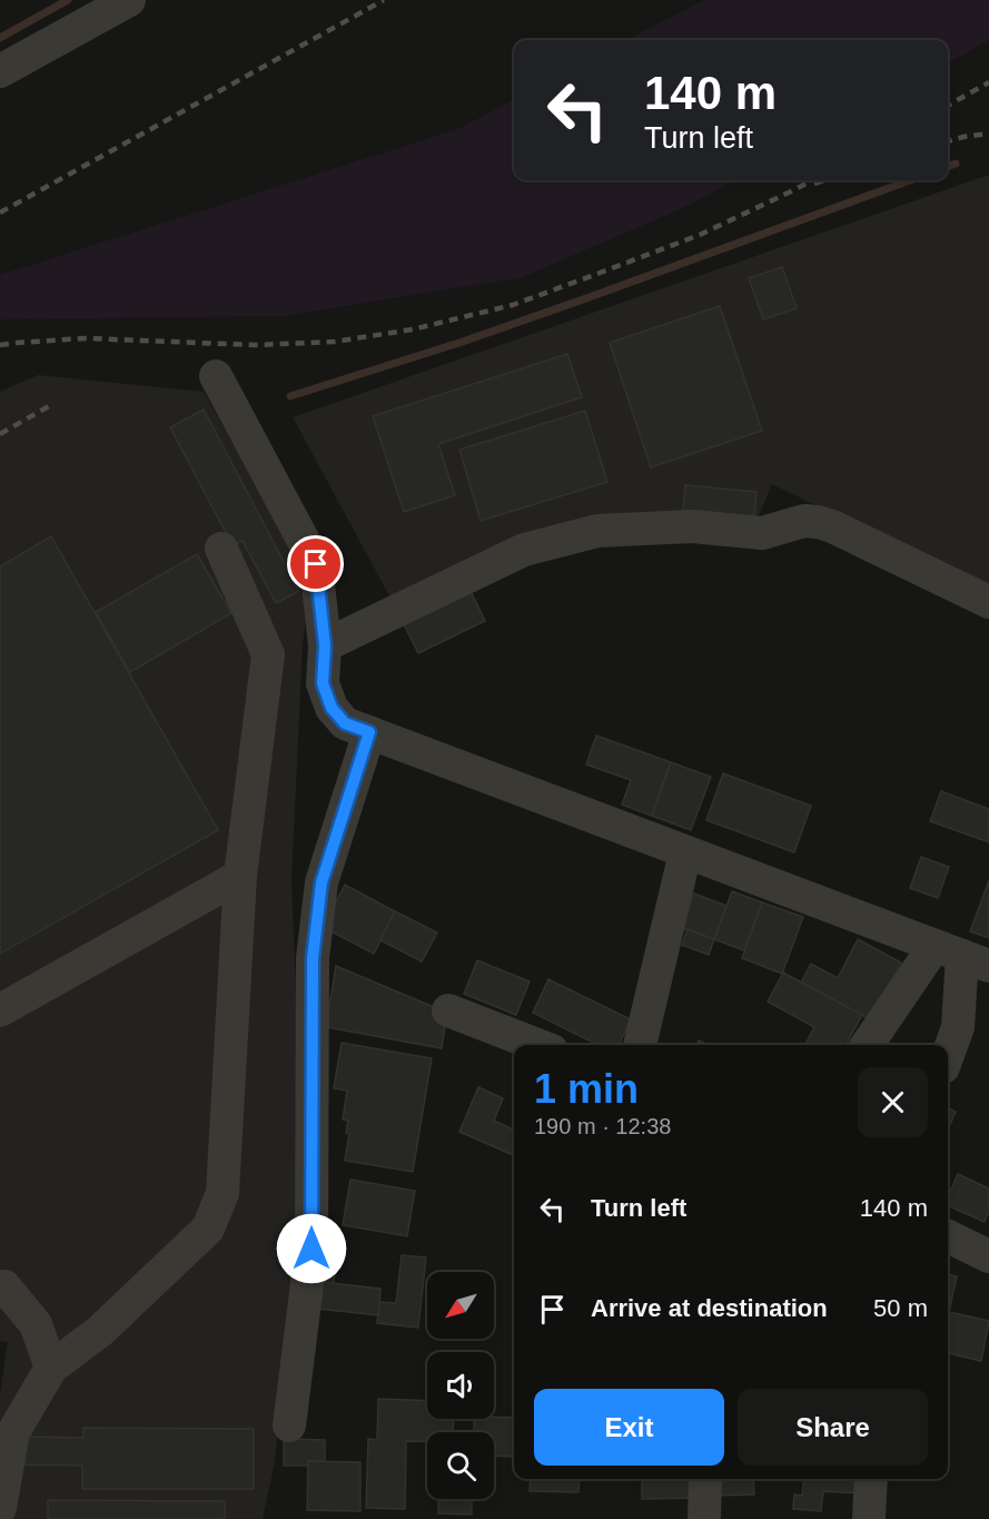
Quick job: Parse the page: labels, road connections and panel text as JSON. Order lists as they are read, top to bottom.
{
  "north": "bottom left",
  "page": {
    "turn": ["140 m", "Turn left"],
    "heading": ["1 min", "190 m · 12:38"],
    "list": [
      {
        "name": "Turn left",
        "value": "140 m"
      },
      {
        "name": "Arrive at destination",
        "value": "50 m"
      }
    ],
    "buttons": ["Exit", "Share"]
  }
}
